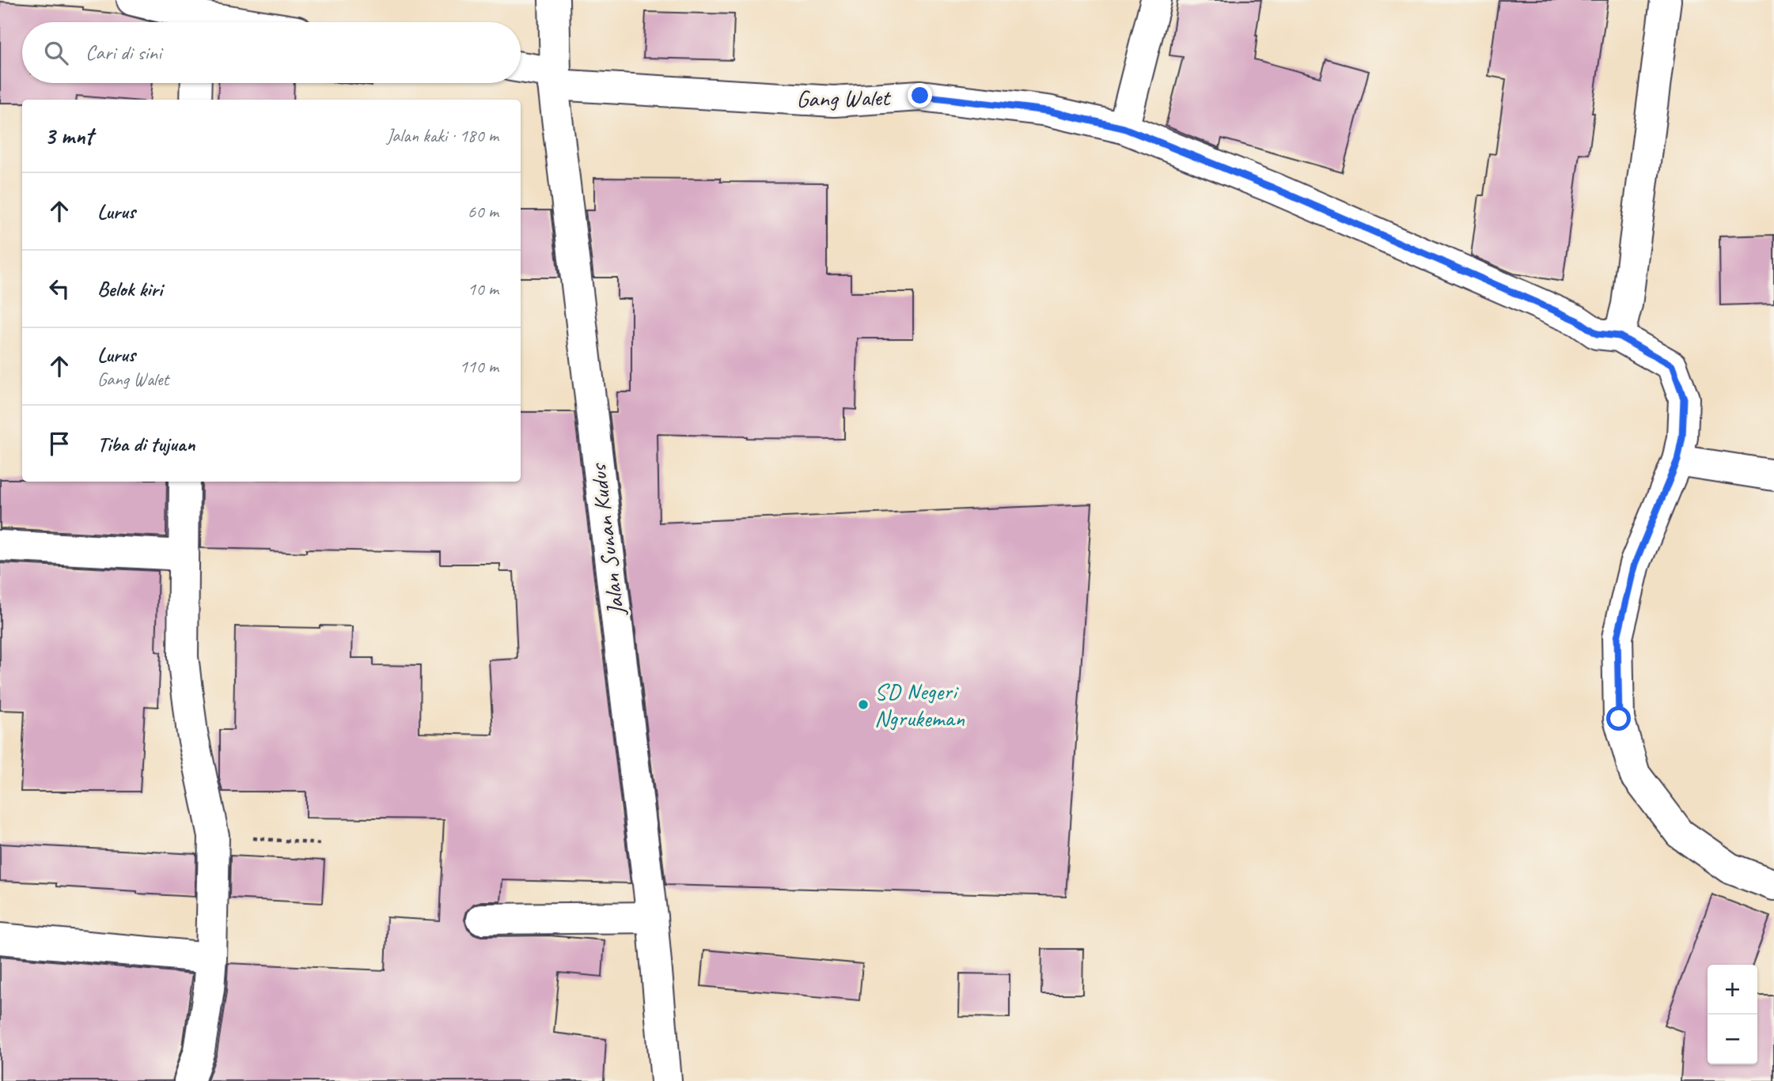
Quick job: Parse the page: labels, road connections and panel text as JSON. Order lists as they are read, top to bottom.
{
  "streets": {
    "street": ["Gang Walet", "Jalan Sunan Kudus"]
  },
  "crossings": [
    ["Gang Walet", "Jalan Sunan Kudus"]
  ],
  "places": ["SD Negeri Ngrukeman"],
  "page": {
    "search": "Cari di sini",
    "heading": ["3 mnt", "Jalan kaki · 180 m"],
    "list": [
      ["Lurus", "60 m"],
      ["Belok kiri", "10 m"],
      ["Lurus", "Gang Walet", "110 m"],
      "Tiba di tujuan"
    ],
    "map_buttons": ["+", "−"]
  }
}
